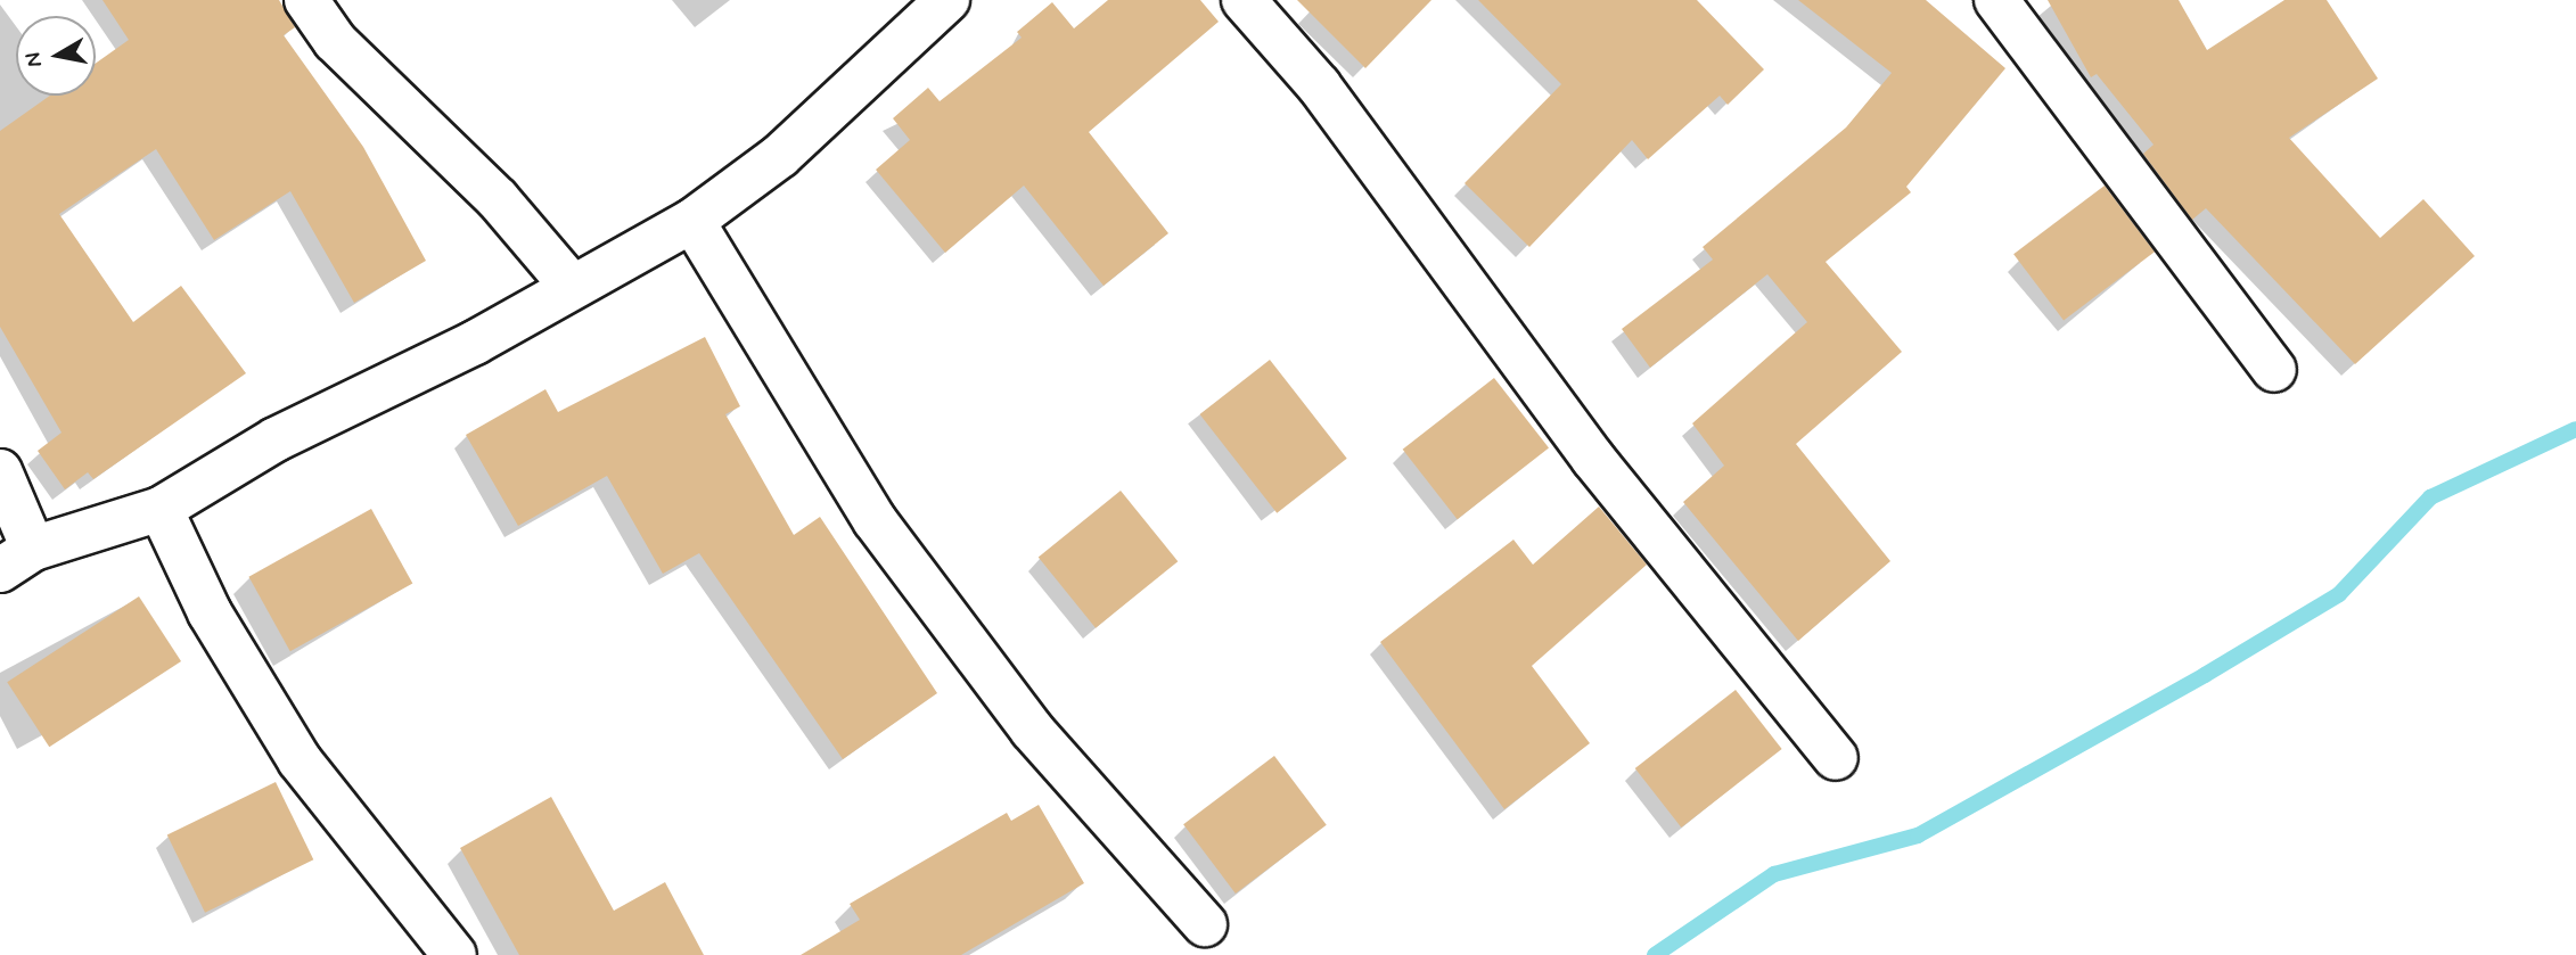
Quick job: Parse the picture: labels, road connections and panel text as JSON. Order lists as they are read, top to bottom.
{
  "north": "left"
}
